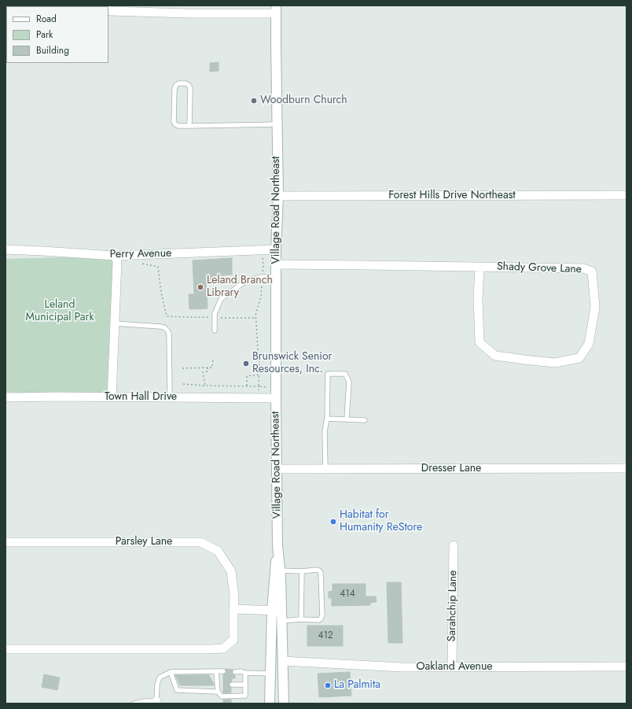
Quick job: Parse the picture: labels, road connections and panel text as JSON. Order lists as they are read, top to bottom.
{
  "streets": {
    "main road": ["Village Road Northeast"],
    "street": [
      "Forest Hills Drive Northeast",
      "Perry Avenue",
      "Shady Grove Lane",
      "Town Hall Drive",
      "Dresser Lane",
      "Parsley Lane",
      "Sarahchip Lane",
      "Oakland Avenue"
    ]
  },
  "crossings": [
    ["Forest Hills Drive Northeast", "Village Road Northeast"],
    ["Village Road Northeast", "Perry Avenue"],
    ["Village Road Northeast", "Shady Grove Lane"],
    ["Village Road Northeast", "Town Hall Drive"],
    ["Village Road Northeast", "Dresser Lane"],
    ["Village Road Northeast", "Oakland Avenue"],
    ["Sarahchip Lane", "Oakland Avenue"]
  ],
  "parks": ["Leland Municipal Park"],
  "places": [
    "Woodburn Church",
    "Leland Branch Library",
    "Brunswick Senior Resources, Inc.",
    "Habitat for Humanity ReStore",
    "La Palmita"
  ],
  "house_numbers": ["414", "412"],
  "legend": ["Road", "Park", "Building"]
}
